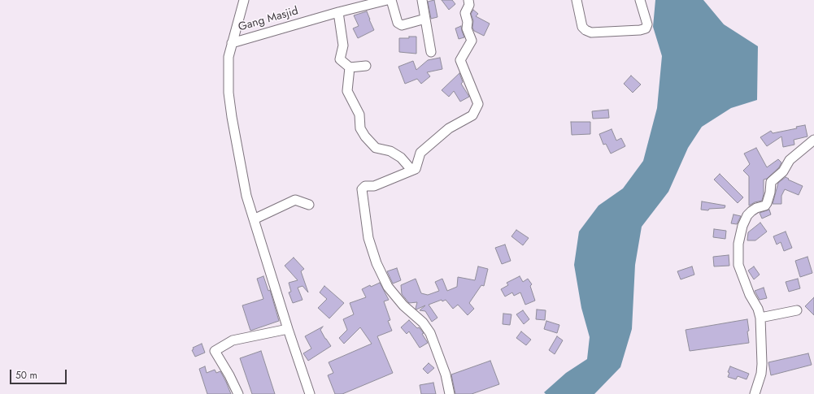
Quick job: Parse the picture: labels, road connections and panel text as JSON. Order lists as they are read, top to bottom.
{
  "streets": {
    "street": ["Gang Masjid"]
  },
  "scale_bar": "50 m"
}
